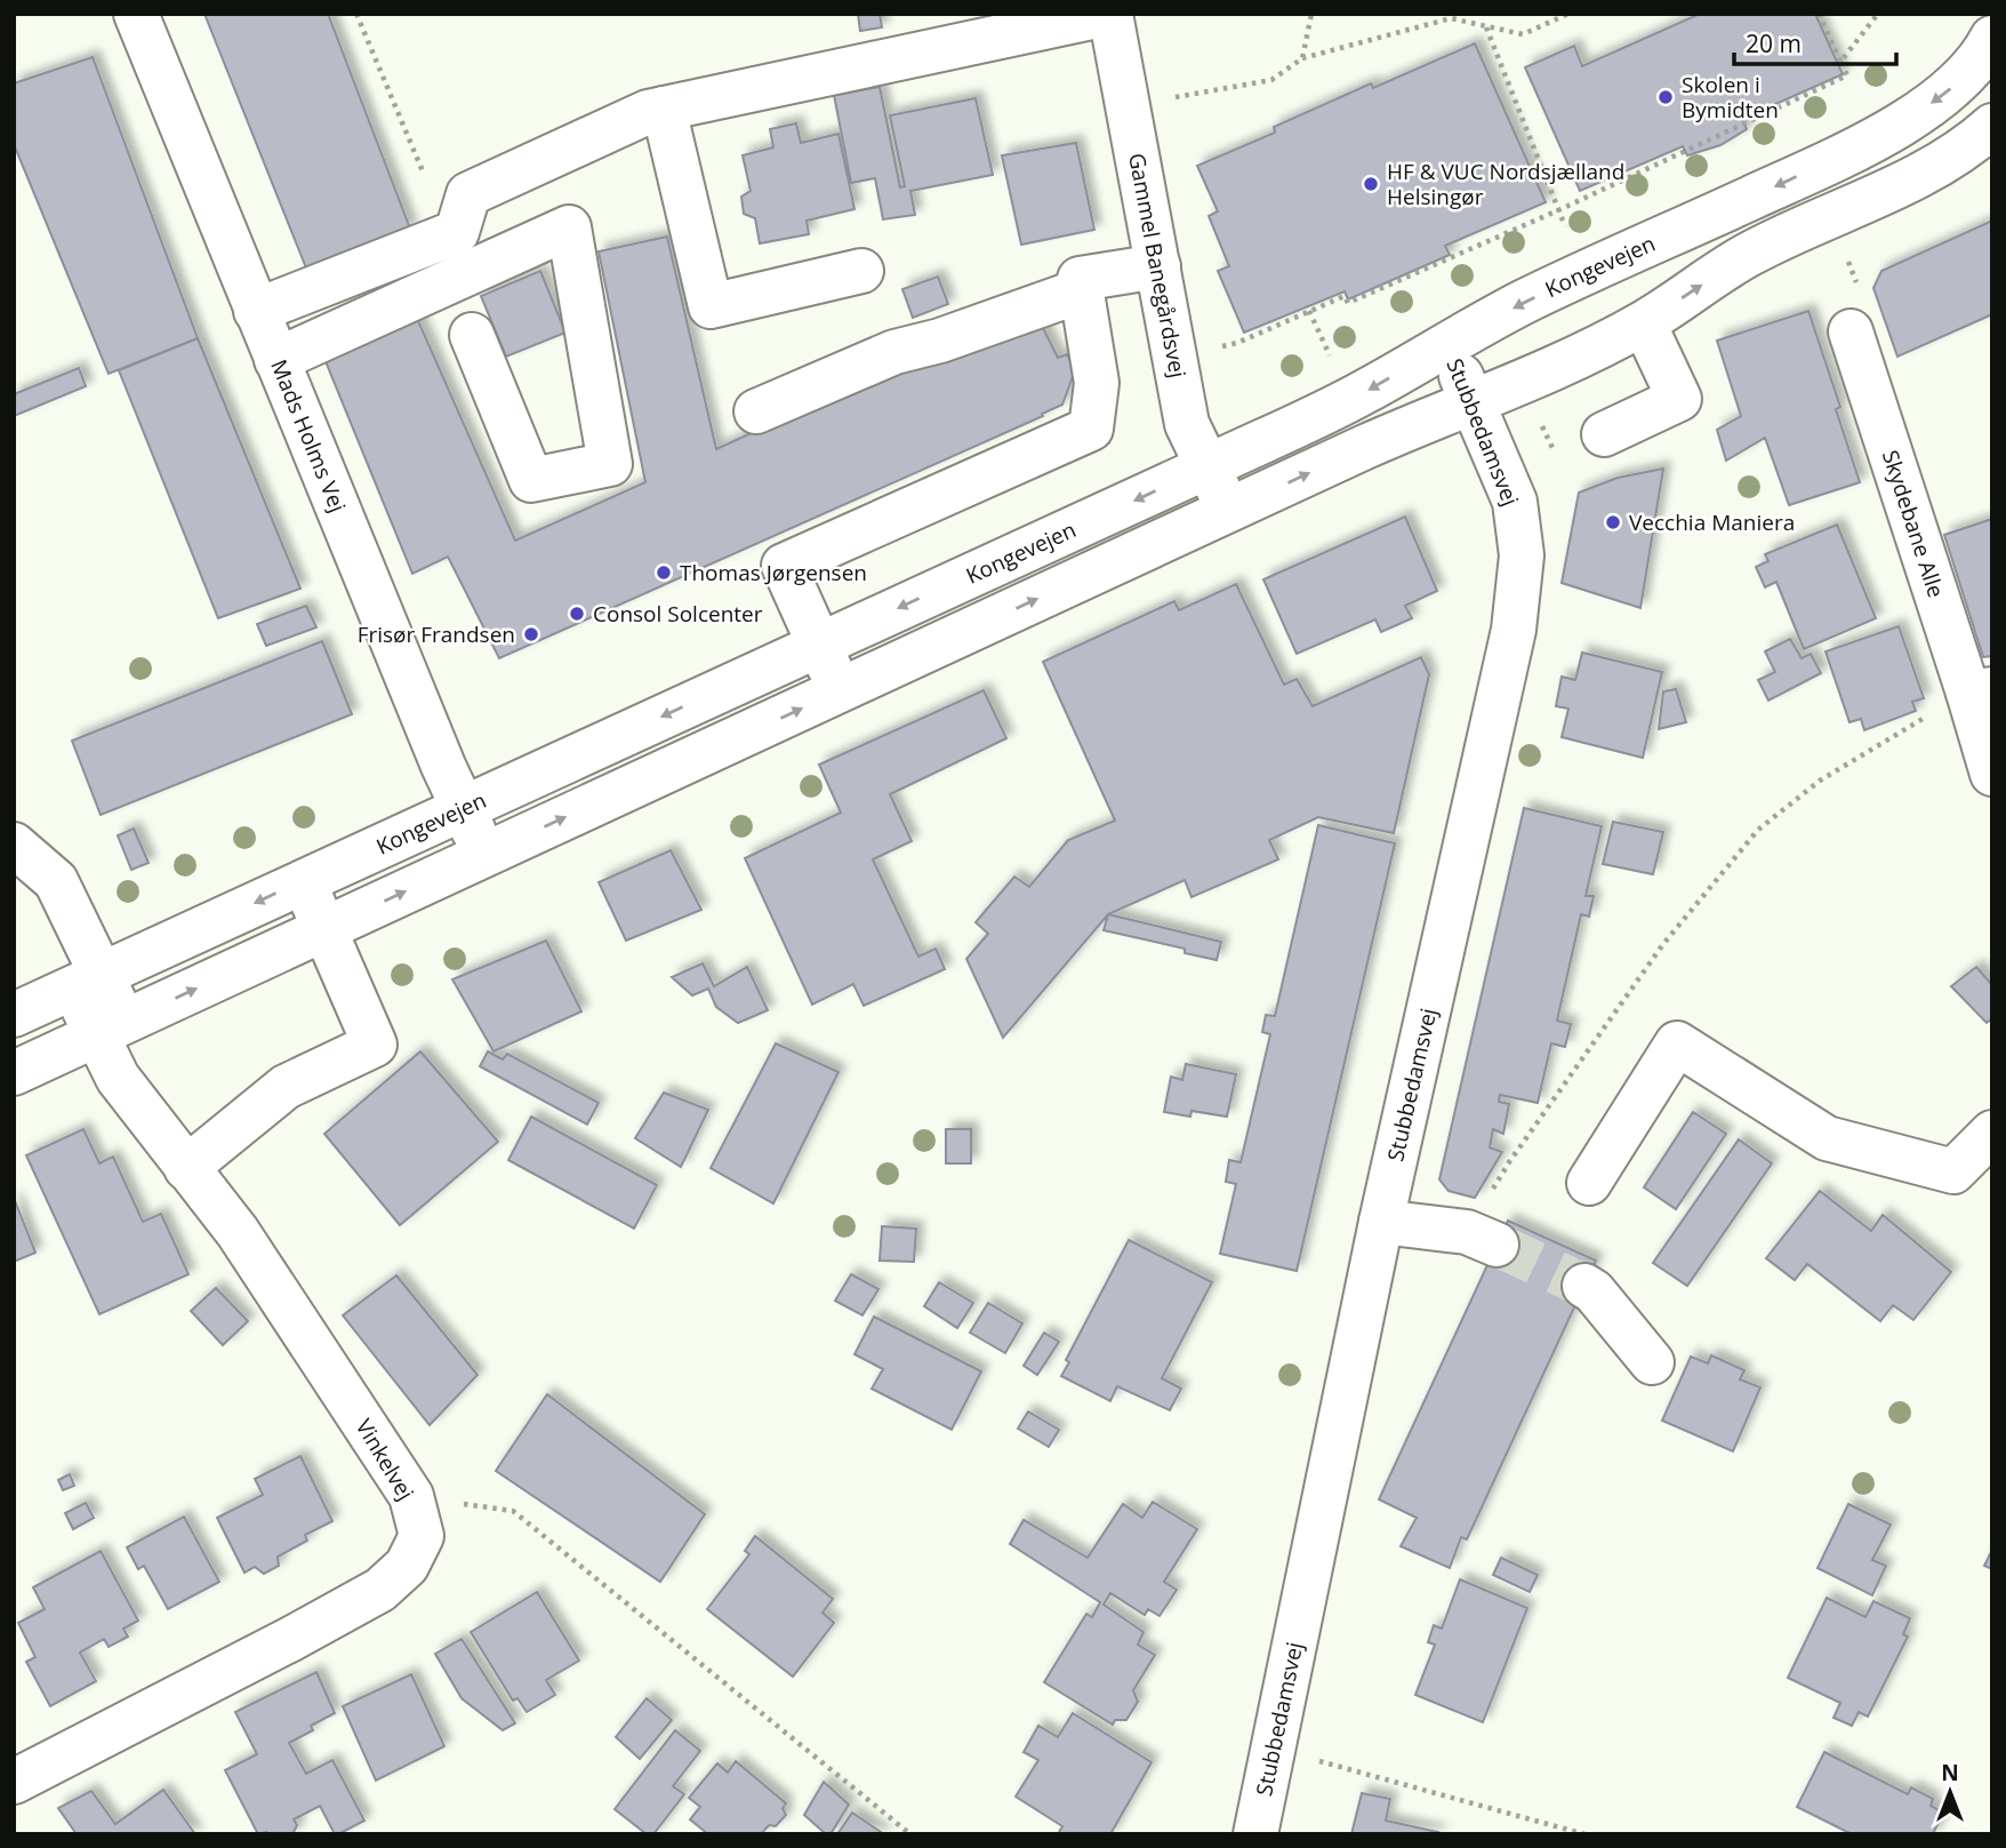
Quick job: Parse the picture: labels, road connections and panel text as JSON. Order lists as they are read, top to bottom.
{
  "streets": {
    "street": [
      "Gammel Banegårdsvej",
      "Kongevejen",
      "Stubbedamsvej",
      "Mads Holms Vej",
      "Skydebane Alle",
      "Vinkelvej"
    ]
  },
  "crossings": [
    ["Gammel Banegårdsvej", "Kongevejen"],
    ["Kongevejen", "Stubbedamsvej"],
    ["Kongevejen", "Mads Holms Vej"],
    ["Kongevejen", "Vinkelvej"]
  ],
  "places": [
    "Skolen i Bymidten",
    "HF & VUC Nordsjælland Helsingør",
    "Vecchia Maniera",
    "Thomas Jørgensen",
    "Consol Solcenter",
    "Frisør Frandsen"
  ],
  "scale_bar": "20 m",
  "north": "top"
}
